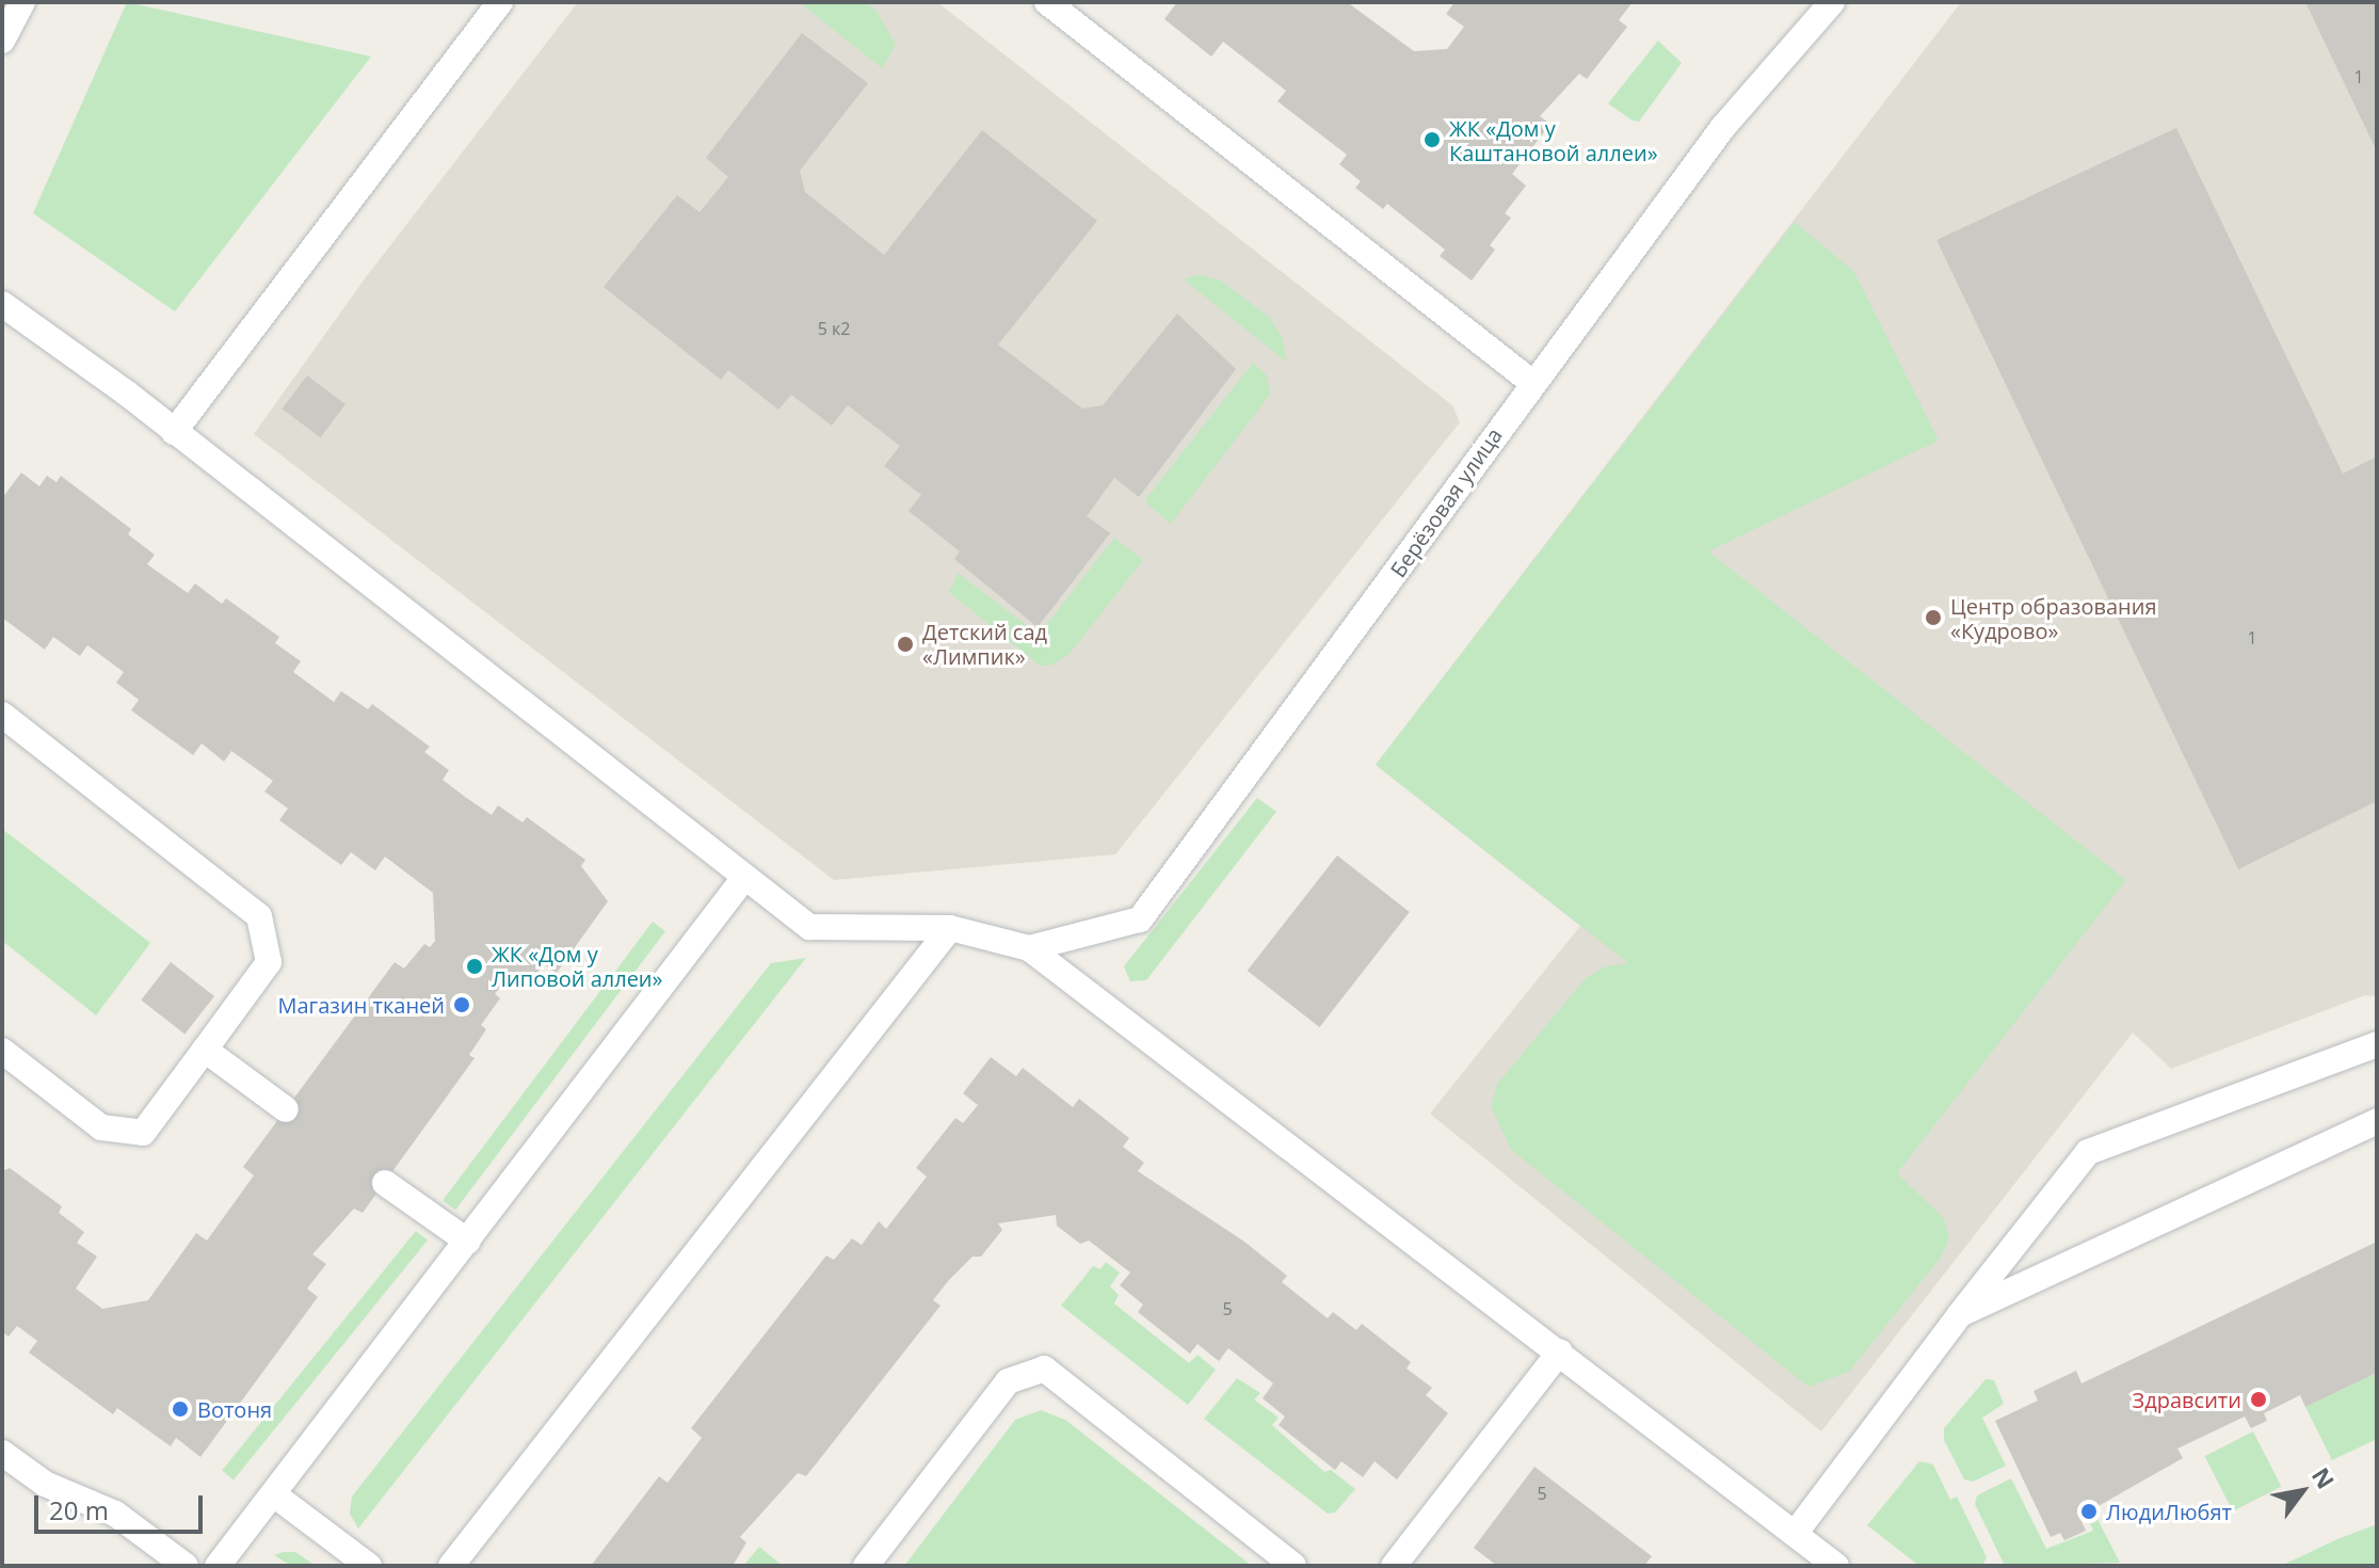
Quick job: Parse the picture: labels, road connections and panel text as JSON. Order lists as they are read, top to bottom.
{
  "streets": {
    "lane": ["Берёзовая улица"]
  },
  "places": [
    "ЖК «Дом у Каштановой аллеи»",
    "Центр образования «Кудрово»",
    "Детский сад «Лимпик»",
    "ЖК «Дом у Липовой аллеи»",
    "Магазин тканей",
    "Здравсити",
    "Вотоня",
    "ЛюдиЛюбят"
  ],
  "house_numbers": [
    "1",
    "5 к2",
    "1",
    "5",
    "5"
  ],
  "scale_bar": "20 m",
  "north": "top right"
}
